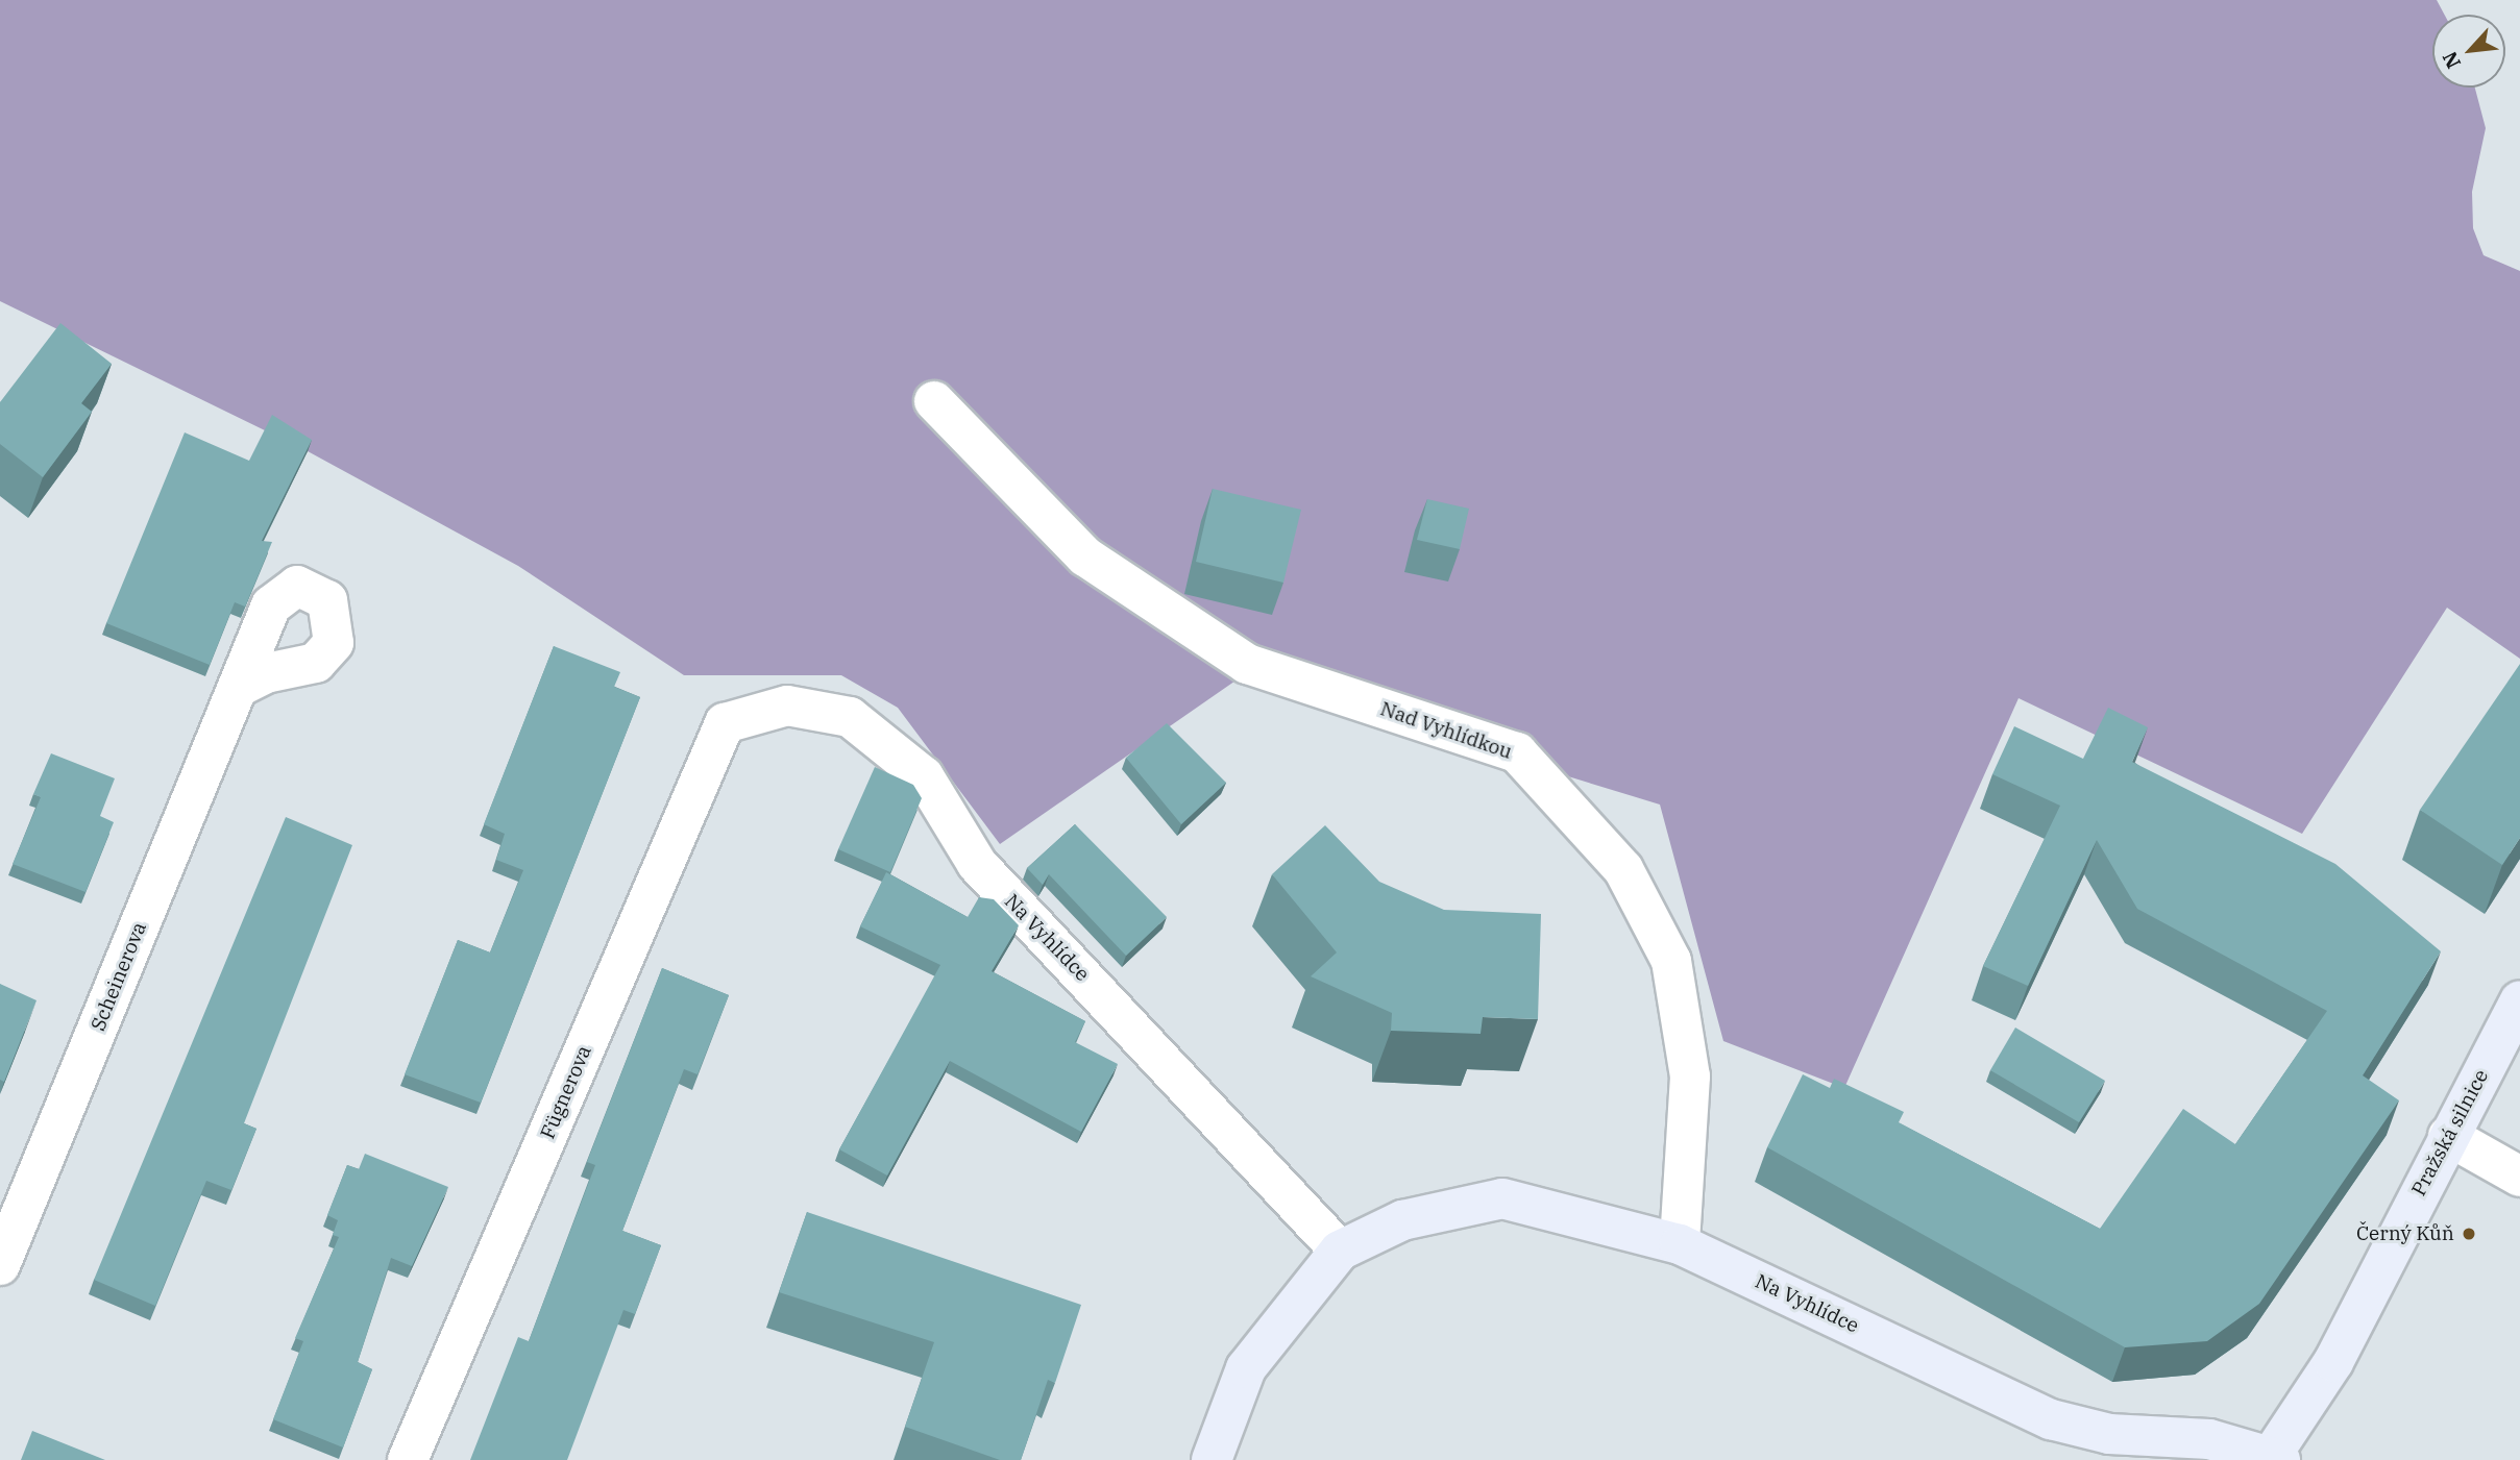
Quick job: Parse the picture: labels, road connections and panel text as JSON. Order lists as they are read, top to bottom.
{
  "streets": {
    "street": [
      "Nad Vyhlídkou",
      "Na Vyhlídce",
      "Scheinerova",
      "Fügnerova",
      "Pražská silnice"
    ]
  },
  "crossings": [
    ["Nad Vyhlídkou", "Na Vyhlídce"],
    ["Na Vyhlídce", "Fügnerova"],
    ["Na Vyhlídce", "Pražská silnice"]
  ],
  "places": ["Černý Kůň"],
  "north": "bottom left"
}
